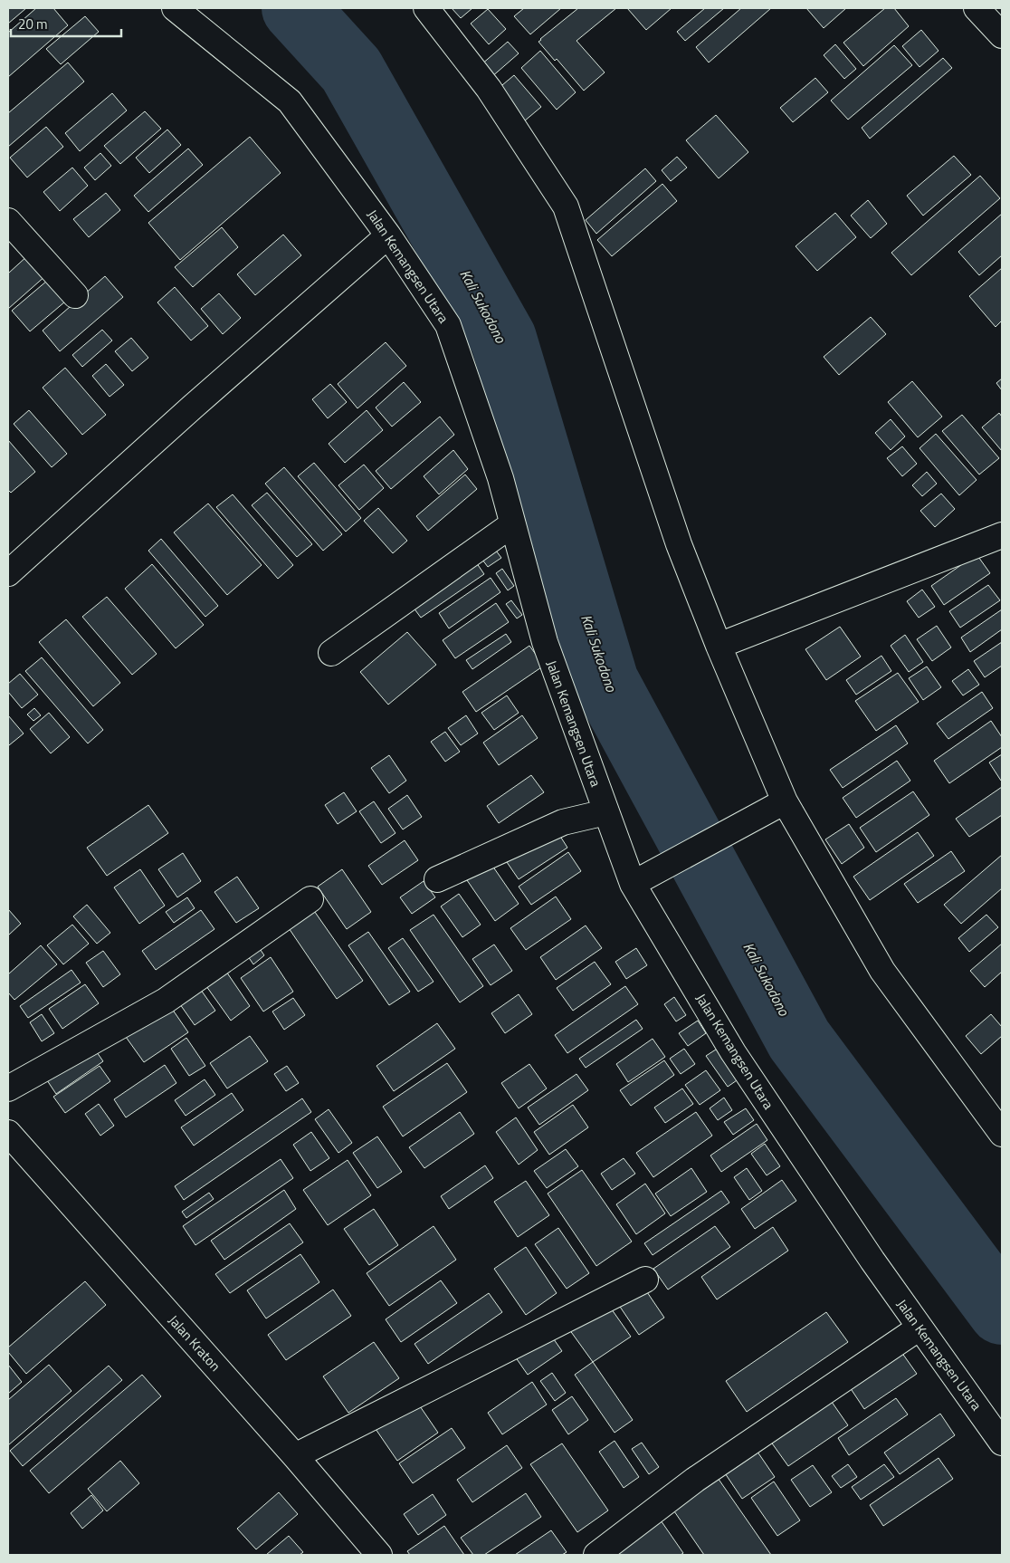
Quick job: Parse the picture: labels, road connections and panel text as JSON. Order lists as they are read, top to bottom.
{
  "streets": {
    "street": ["Jalan Kemangsen Utara", "Jalan Kraton"]
  },
  "water": ["Kali Sukodono"],
  "scale_bar": "20 m"
}
